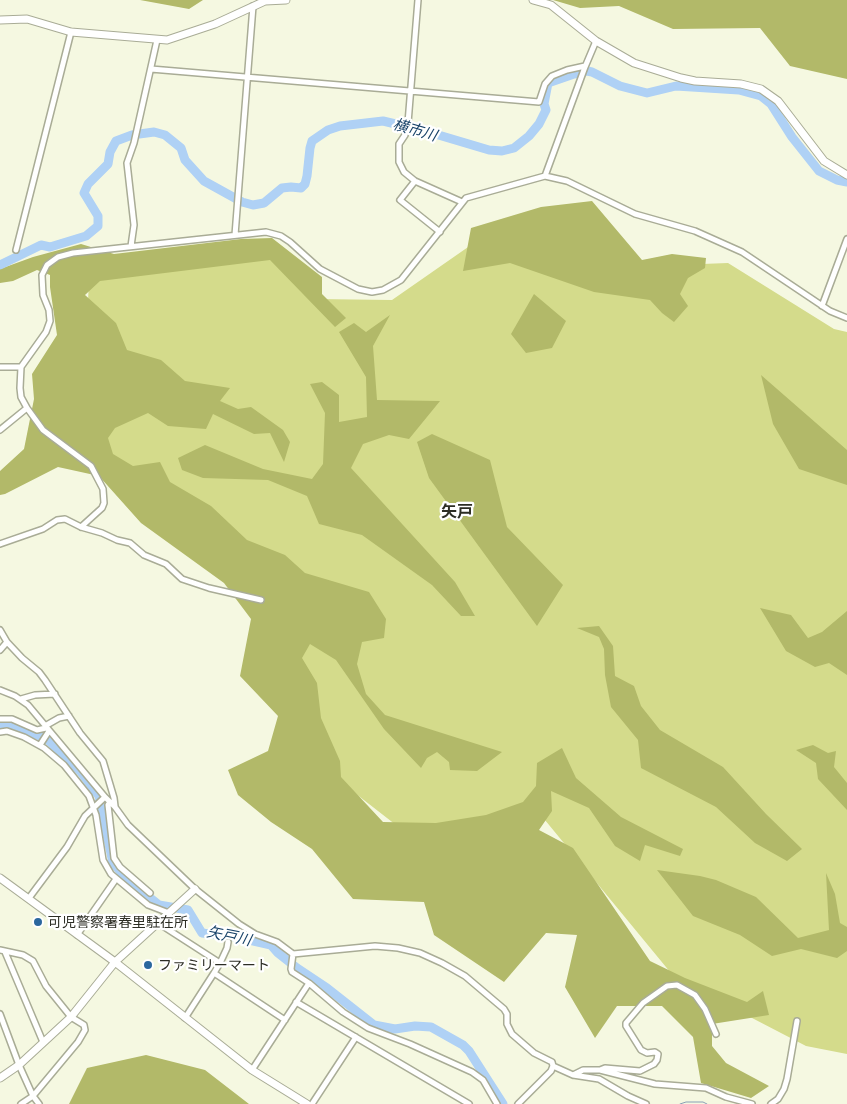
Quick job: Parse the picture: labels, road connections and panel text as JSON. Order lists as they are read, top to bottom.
{
  "districts": ["矢戸"],
  "water": ["横市川", "矢戸川"],
  "places": ["可児警察署春里駐在所", "ファミリーマート"]
}
